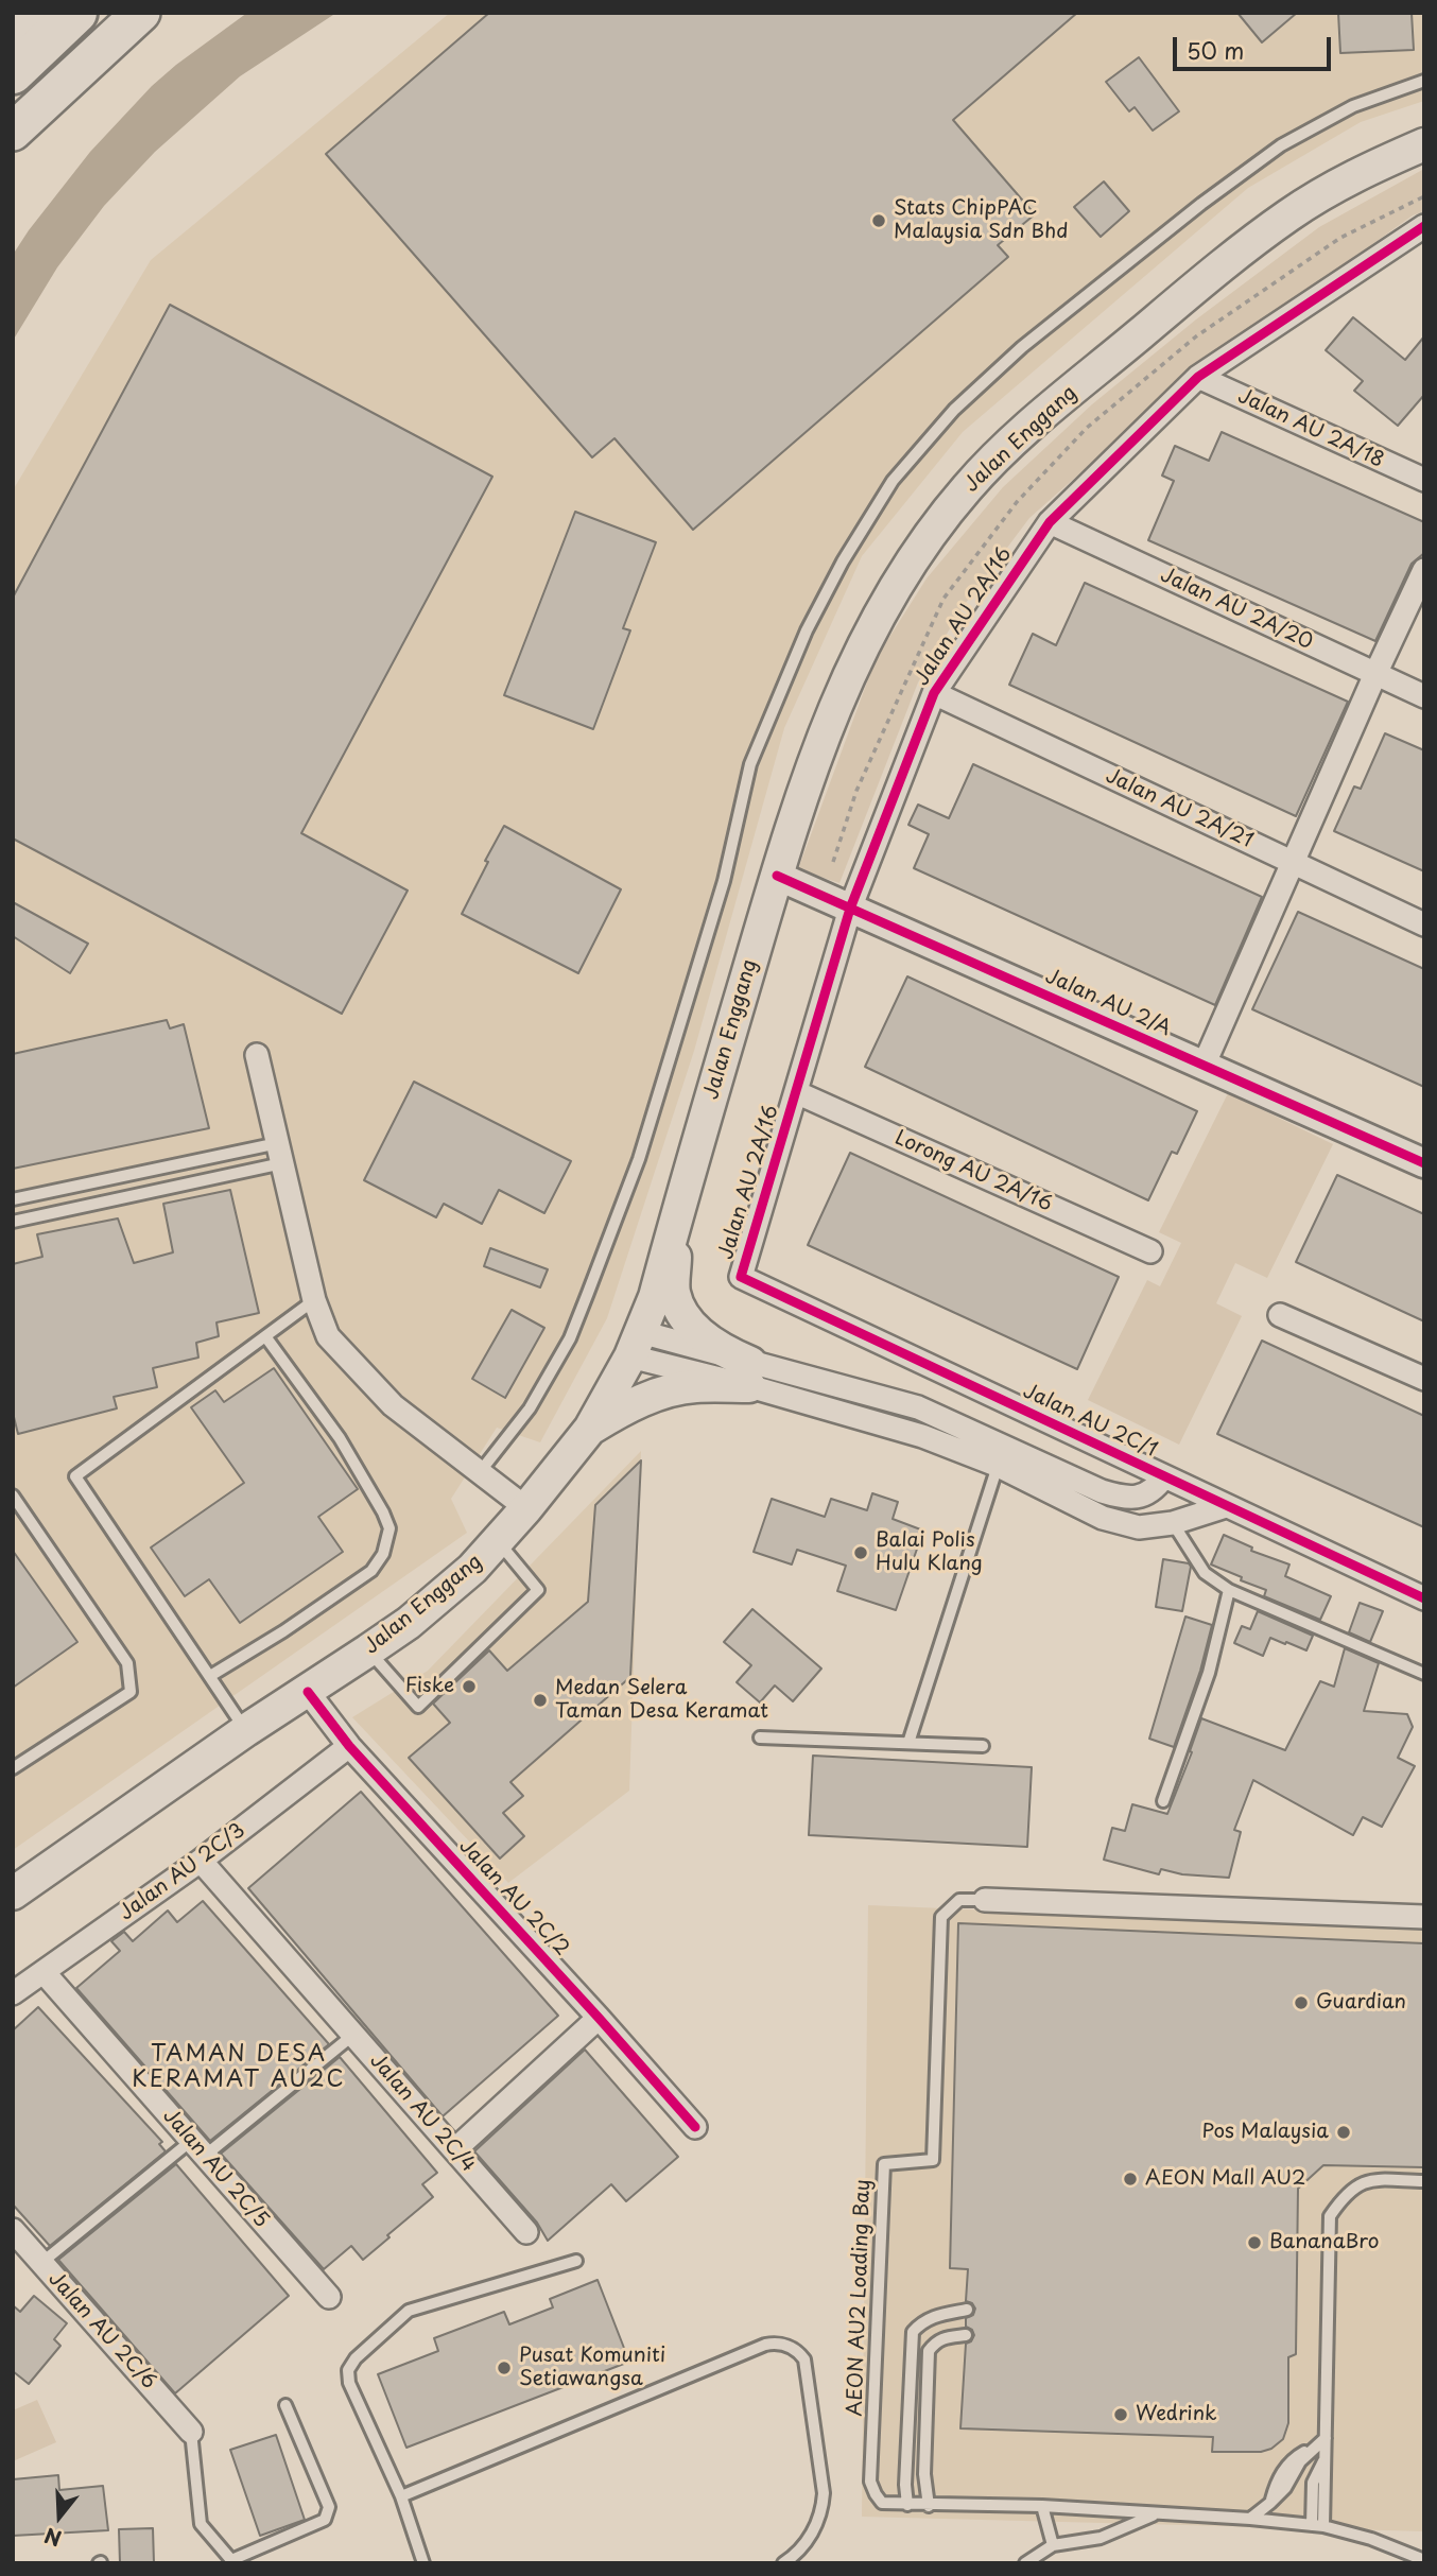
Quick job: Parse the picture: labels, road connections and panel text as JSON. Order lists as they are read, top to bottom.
{
  "streets": {
    "main road": ["Jalan Enggang"],
    "street": [
      "Jalan AU 2A/18",
      "Jalan AU 2A/20",
      "Jalan AU 2A/16",
      "Jalan AU 2A/21",
      "Jalan AU 2/A",
      "Lorong AU 2A/16",
      "Jalan AU 2C/1",
      "Jalan AU 2C/3",
      "Jalan AU 2C/2",
      "Jalan AU 2C/4",
      "Jalan AU 2C/5",
      "Jalan AU 2C/6"
    ],
    "lane": ["AEON AU2 Loading Bay"]
  },
  "crossings": [
    ["Jalan AU 2A/18", "Jalan AU 2A/16"],
    ["Jalan Enggang", "Jalan AU 2/A"],
    ["Jalan Enggang", "Jalan AU 2C/1"],
    ["Jalan Enggang", "Jalan AU 2C/2"],
    ["Jalan AU 2A/20", "Jalan AU 2A/16"],
    ["Jalan AU 2A/16", "Jalan AU 2A/21"],
    ["Jalan AU 2A/16", "Jalan AU 2/A"],
    ["Jalan AU 2A/16", "Lorong AU 2A/16"],
    ["Jalan AU 2A/16", "Jalan AU 2C/1"],
    ["Jalan AU 2C/3", "Jalan AU 2C/2"],
    ["Jalan AU 2C/3", "Jalan AU 2C/4"],
    ["Jalan AU 2C/3", "Jalan AU 2C/5"]
  ],
  "districts": ["TAMAN DESA KERAMAT AU2C"],
  "places": [
    "Stats ChipPAC Malaysia Sdn Bhd",
    "Balai Polis Hulu Klang",
    "Fiske",
    "Medan Selera Taman Desa Keramat",
    "Guardian",
    "Pos Malaysia",
    "AEON Mall AU2",
    "BananaBro",
    "Pusat Komuniti Setiawangsa",
    "Wedrink"
  ],
  "scale_bar": "50 m",
  "north": "bottom"
}
